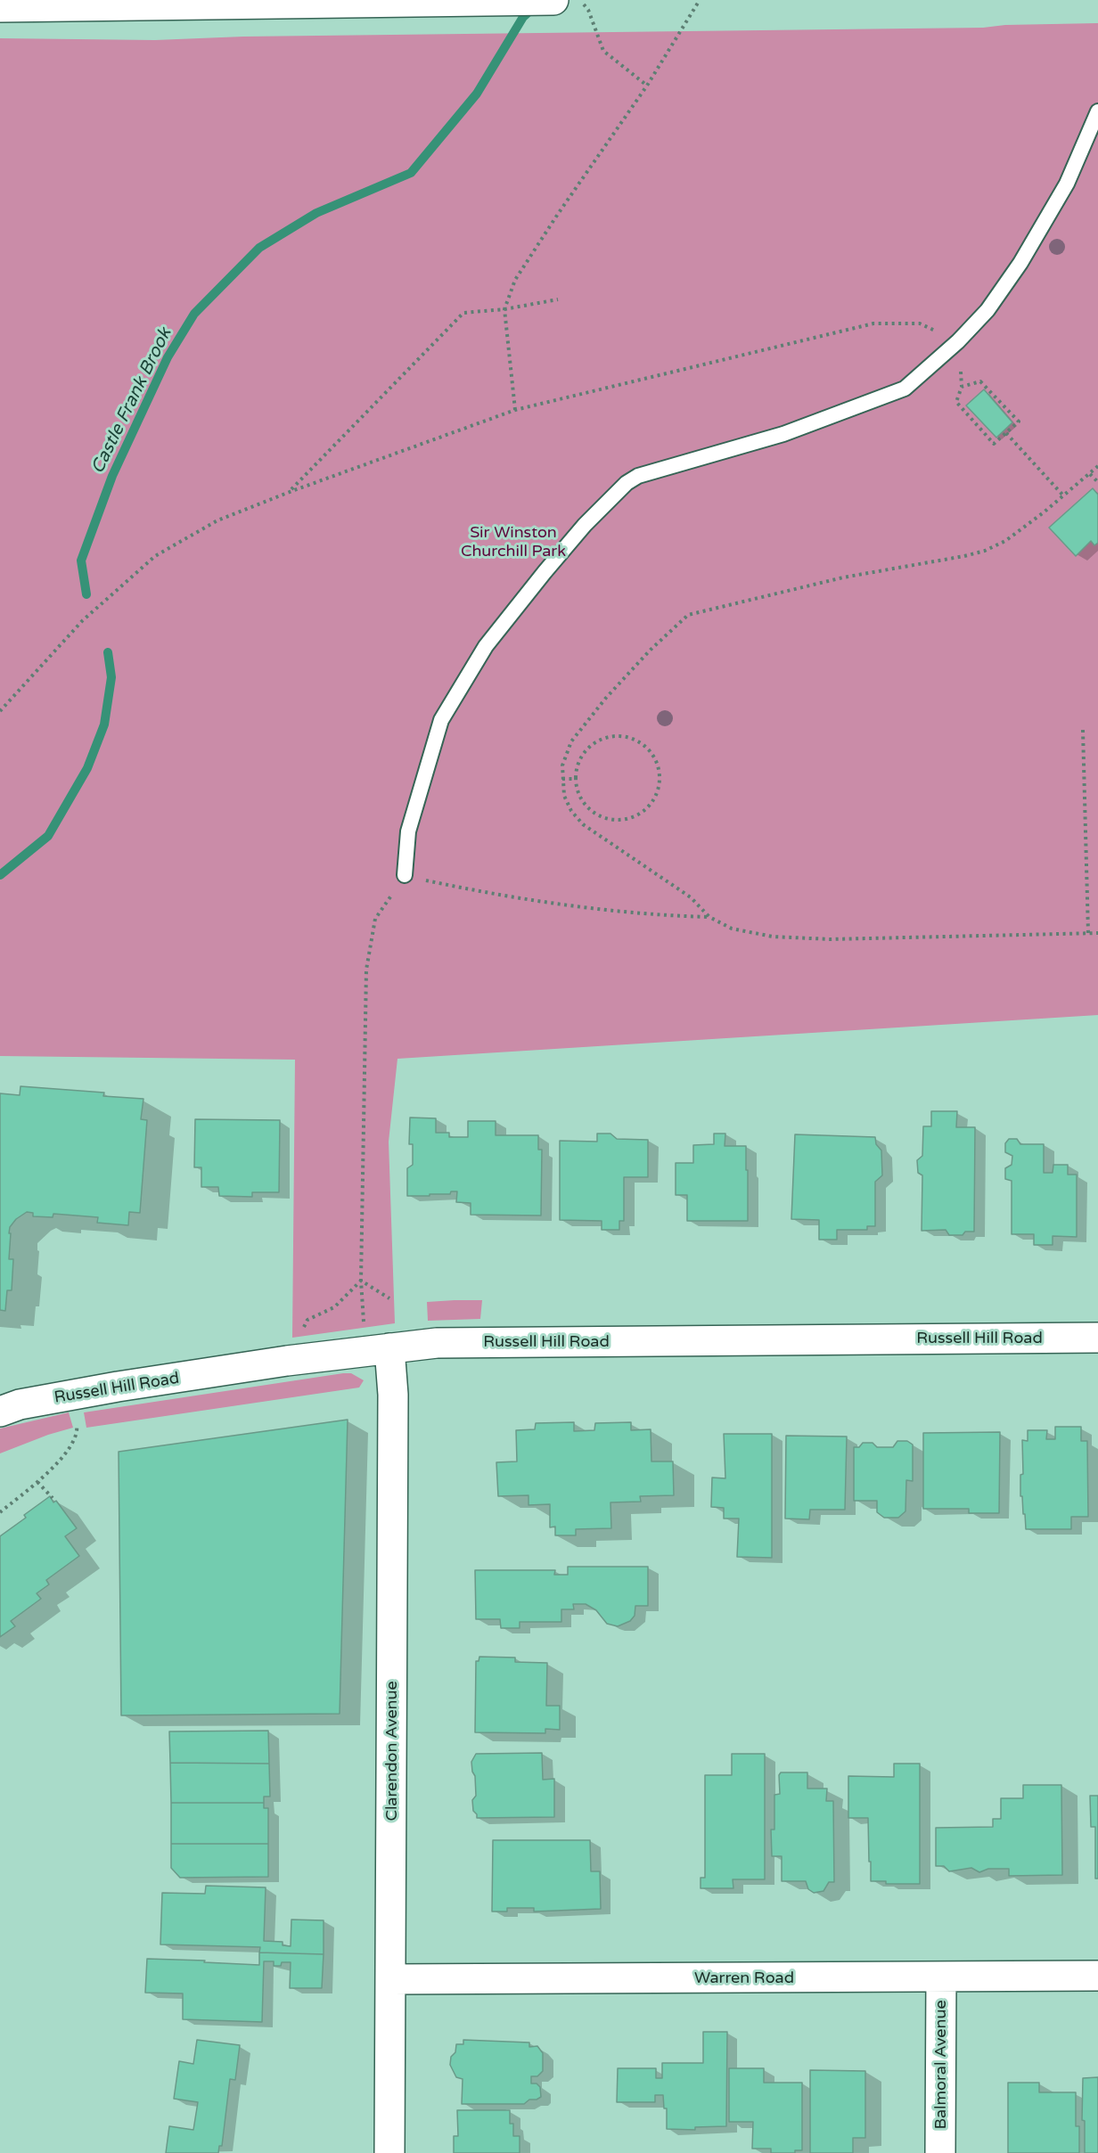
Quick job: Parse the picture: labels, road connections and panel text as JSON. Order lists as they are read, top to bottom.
{
  "streets": {
    "street": [
      "Russell Hill Road",
      "Clarendon Avenue",
      "Warren Road",
      "Balmoral Avenue"
    ]
  },
  "crossings": [
    ["Russell Hill Road", "Clarendon Avenue"],
    ["Clarendon Avenue", "Warren Road"],
    ["Warren Road", "Balmoral Avenue"]
  ],
  "water": ["Castle Frank Brook"],
  "parks": ["Sir Winston Churchill Park"]
}
